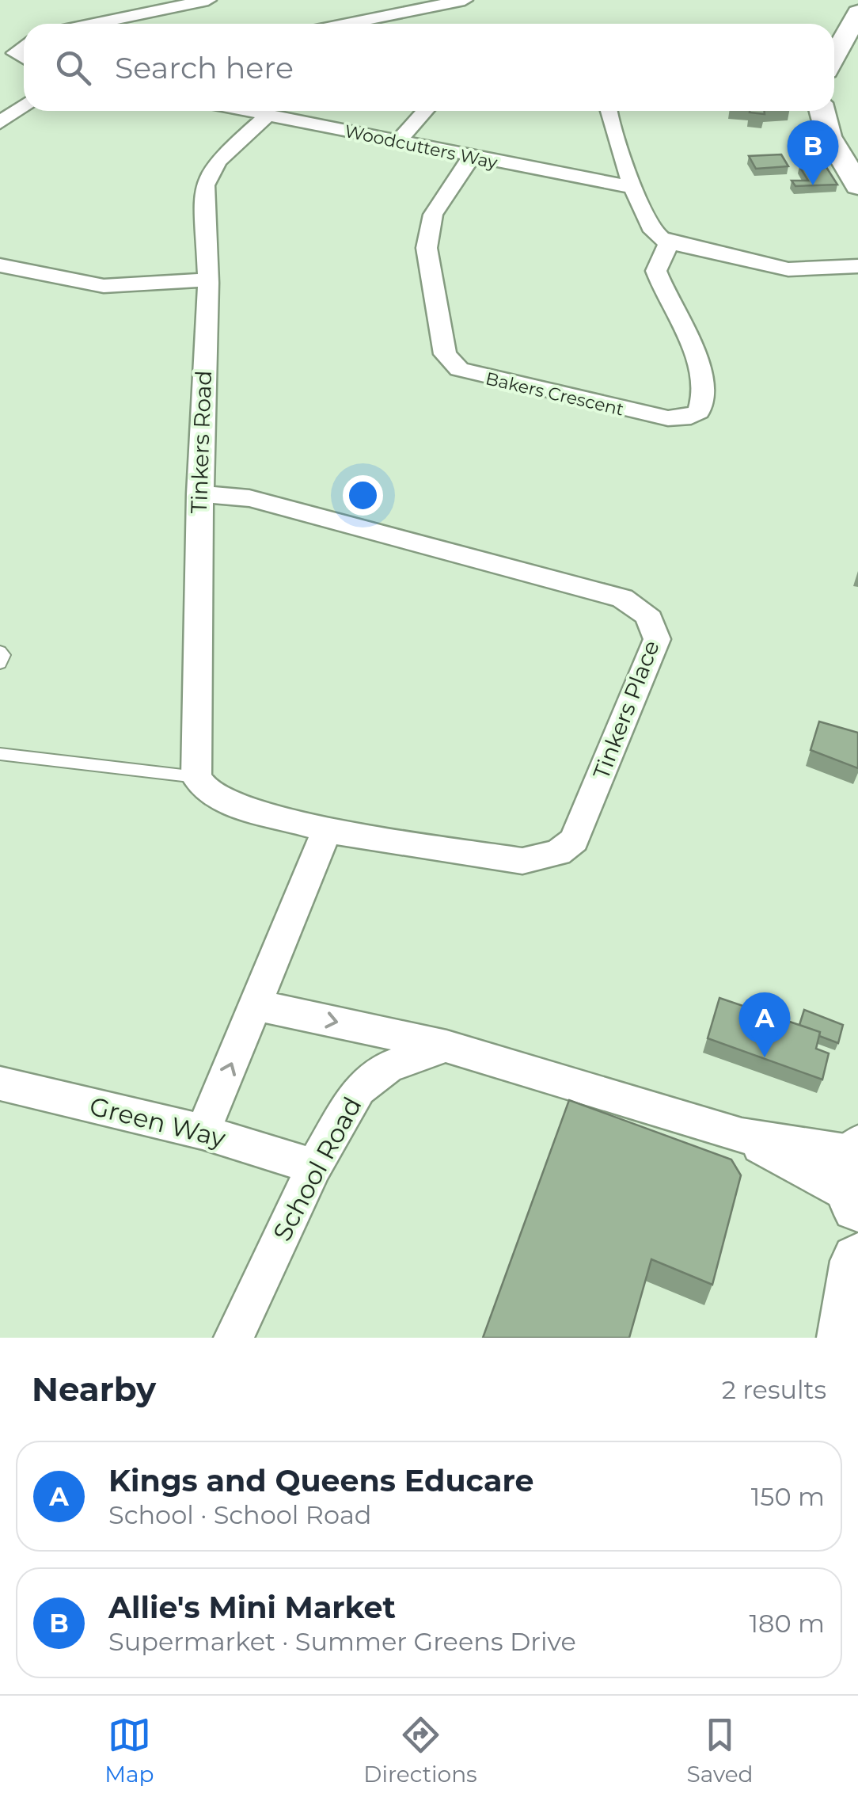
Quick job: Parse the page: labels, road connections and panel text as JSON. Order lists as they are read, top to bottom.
{
  "streets": {
    "street": [
      "Woodcutters Way",
      "Bakers Crescent",
      "Tinkers Road",
      "Tinkers Place",
      "Green Way",
      "School Road"
    ]
  },
  "crossings": [
    ["Woodcutters Way", "Bakers Crescent"],
    ["Woodcutters Way", "Tinkers Road"],
    ["Tinkers Road", "Tinkers Place"],
    ["Green Way", "School Road"]
  ],
  "page": {
    "search": "Search here",
    "pins": ["B", "A"],
    "heading": ["Nearby", "2 results"],
    "list": [
      {
        "mark": "A",
        "name": "Kings and Queens Educare",
        "note": "School · School Road",
        "value": "150 m"
      },
      {
        "mark": "B",
        "name": "Allie's Mini Market",
        "note": "Supermarket · Summer Greens Drive",
        "value": "180 m"
      }
    ],
    "nav": ["Map", "Directions", "Saved"]
  }
}
